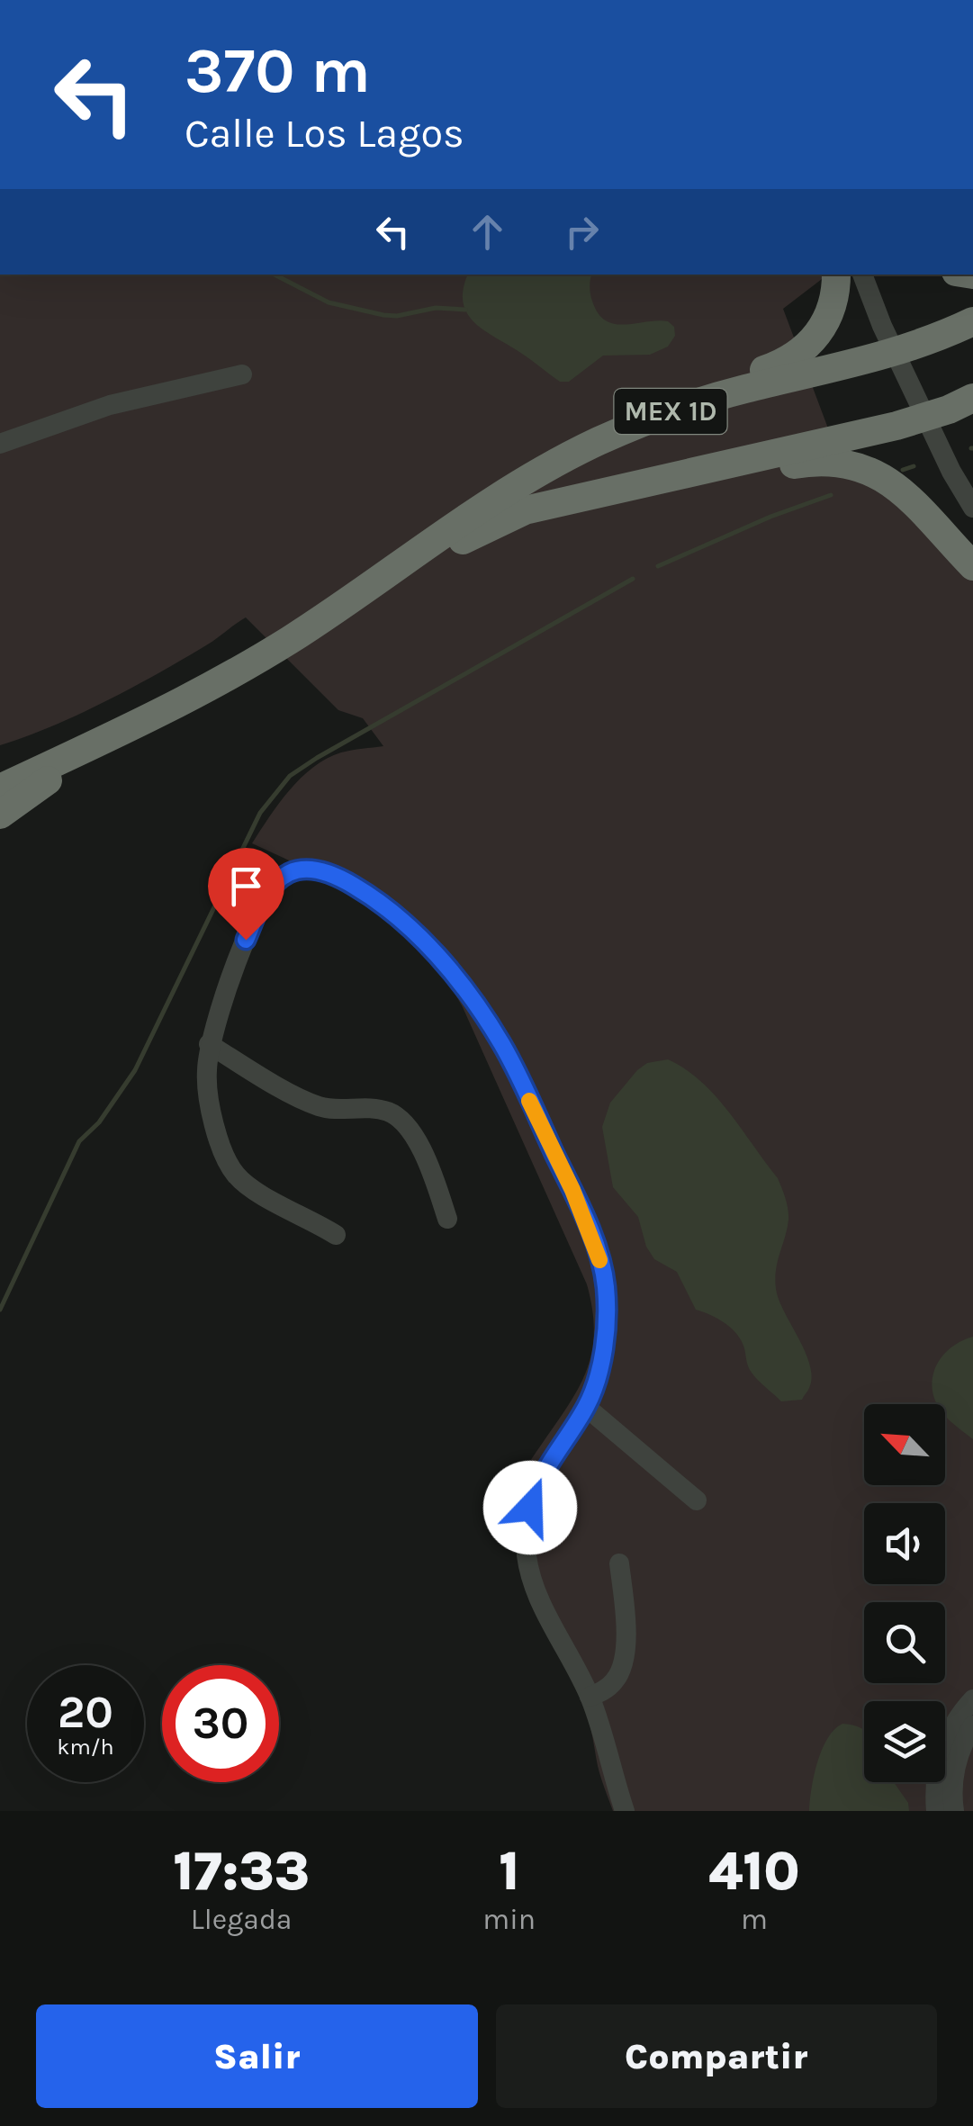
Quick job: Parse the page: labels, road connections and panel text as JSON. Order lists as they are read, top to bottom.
{
  "streets": {
    "highway": ["MEX 1D"]
  },
  "north": "top left",
  "page": {
    "turn": ["370 m", "Calle Los Lagos"],
    "speed": "20 km/h",
    "limit": "30",
    "eta": [
      "17:33",
      "Llegada",
      "1",
      "min",
      "410",
      "m"
    ],
    "buttons": ["Salir", "Compartir"]
  }
}
